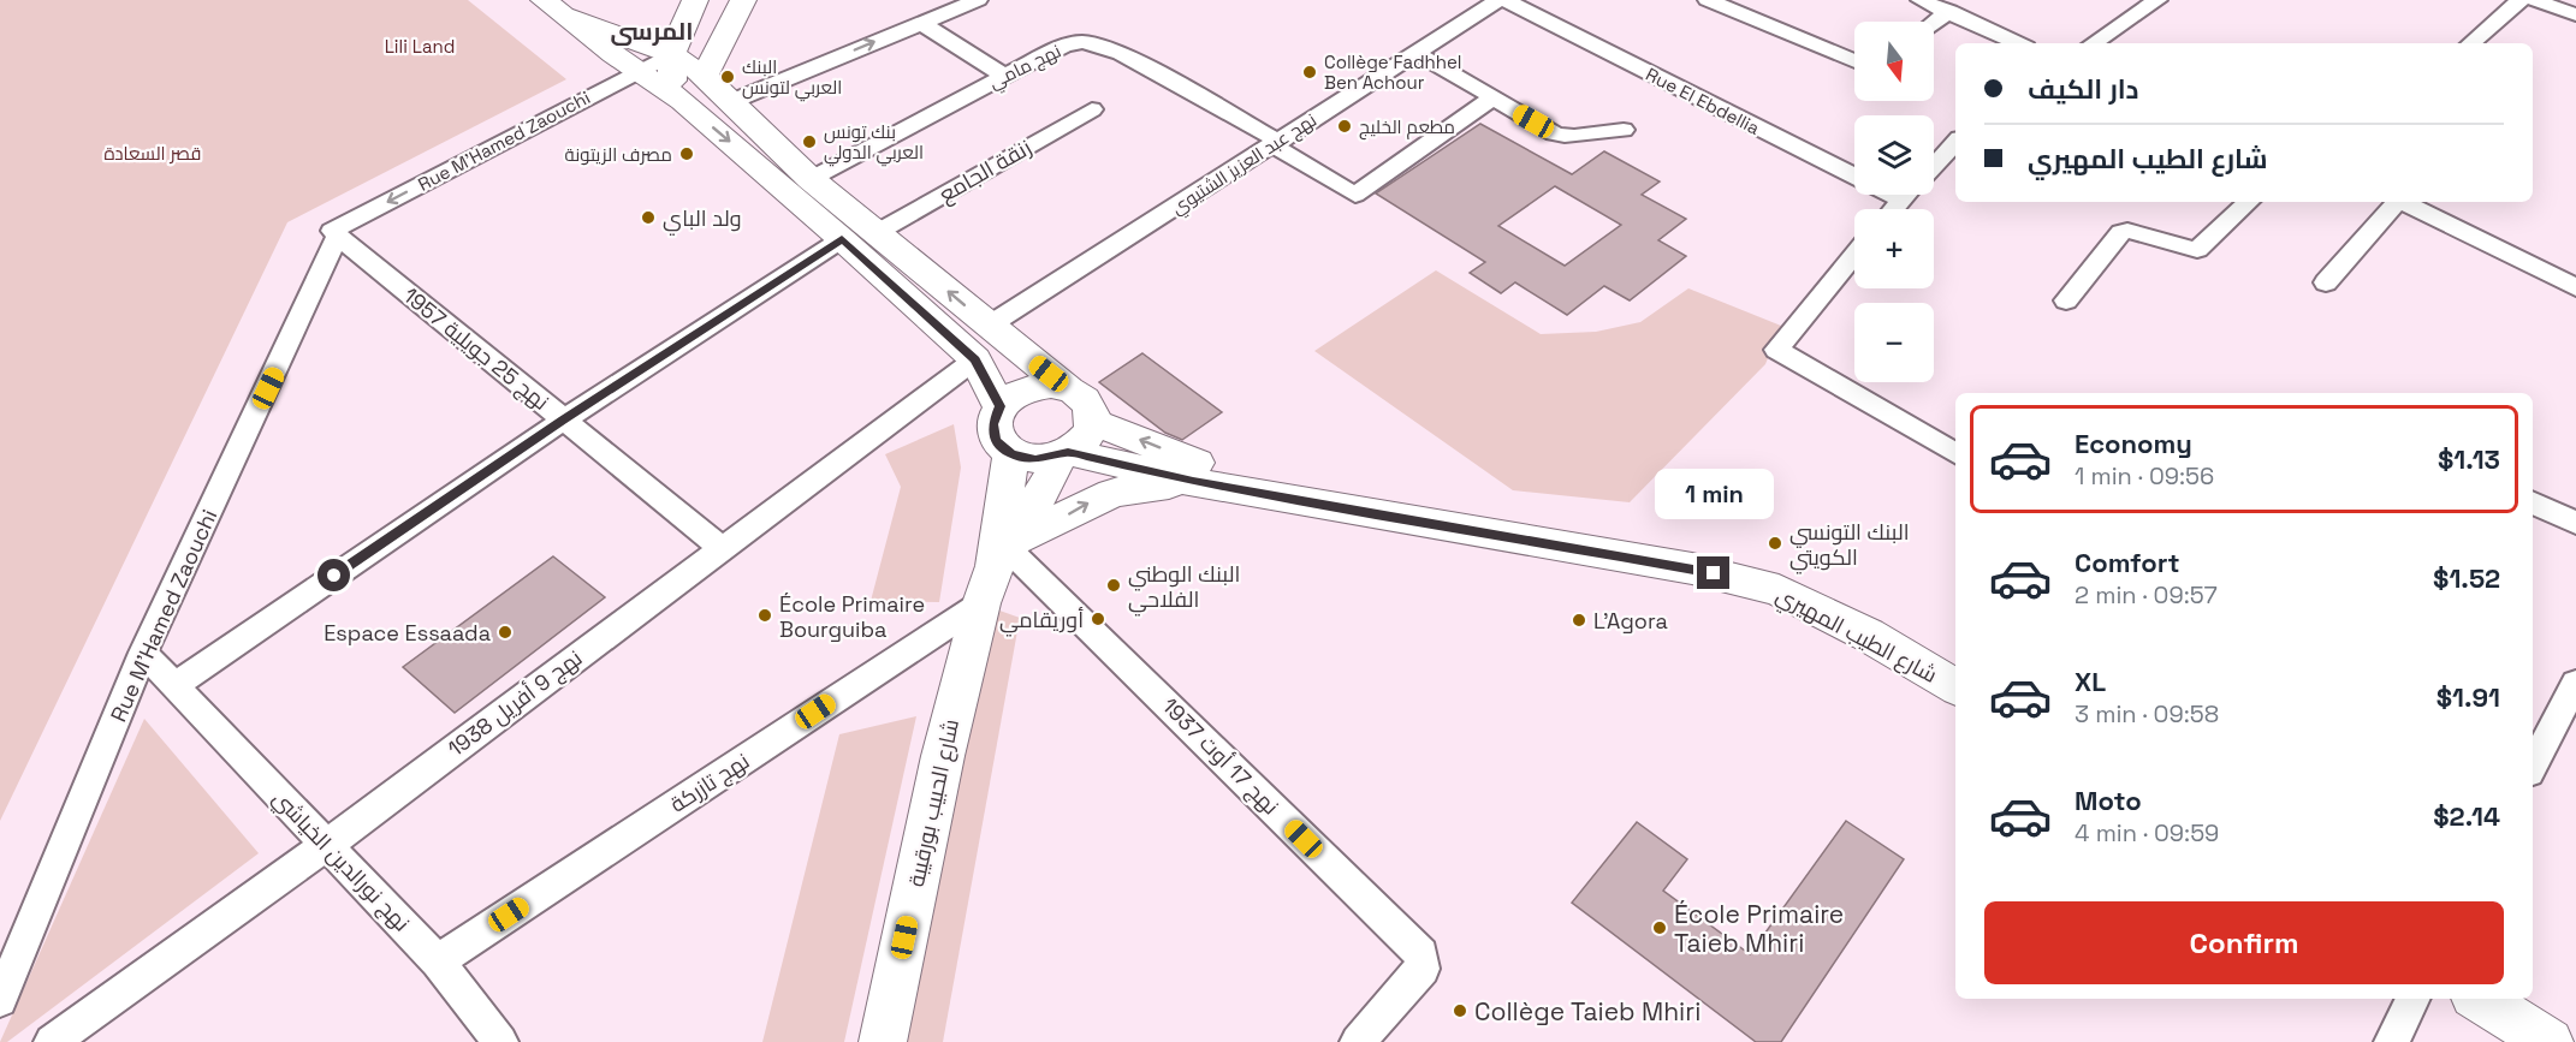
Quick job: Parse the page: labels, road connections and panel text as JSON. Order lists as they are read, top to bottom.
{
  "streets": {
    "main road": ["شارع الطيب المهيري", "شارع الحبيب بورقيبة"],
    "street": [
      "نهج مامي",
      "Rue El Ebdellia",
      "Rue M'Hamed Zaouchi",
      "نهج عبد العزيز الشتيوي",
      "زنقة الجامع",
      "نهج 25 جويلية 1957",
      "نهج 9 أفريل 1938",
      "نهج 17 أوت 1937",
      "نهج تازركة",
      "نهج نورالدين الخياشي"
    ]
  },
  "crossings": [
    ["نهج مامي", "نهج عبد العزيز الشتيوي"],
    ["Rue M'Hamed Zaouchi", "نهج 25 جويلية 1957"],
    ["Rue M'Hamed Zaouchi", "نهج نورالدين الخياشي"],
    ["نهج 25 جويلية 1957", "نهج 9 أفريل 1938"],
    ["نهج 9 أفريل 1938", "نهج نورالدين الخياشي"],
    ["نهج 17 أوت 1937", "نهج تازركة"],
    ["نهج 17 أوت 1937", "شارع الحبيب بورقيبة"],
    ["نهج تازركة", "شارع الحبيب بورقيبة"],
    ["نهج تازركة", "نهج نورالدين الخياشي"]
  ],
  "districts": ["المرسى"],
  "parks": ["Lili Land", "قصر السعادة"],
  "places": [
    "Collège Fadhhel Ben Achour",
    "البنك العربي لتونس",
    "مطعم الخليج",
    "بنك تونس العربي الدولي",
    "مصرف الزيتونة",
    "ولد الباي",
    "البنك التونسي الكويتي",
    "البنك الوطني الفلاحي",
    "École Primaire Bourguiba",
    "أوريقامي",
    "L'Agora",
    "Espace Essaada",
    "École Primaire Taieb Mhiri",
    "Collège Taieb Mhiri"
  ],
  "north": "bottom",
  "page": {
    "map_buttons": ["+", "−"],
    "banner": ["دار الكيف", "شارع الطيب المهيري"],
    "list": [
      {
        "name": "Economy",
        "note": "1 min · 09:56",
        "value": "$1.13"
      },
      {
        "name": "Comfort",
        "note": "2 min · 09:57",
        "value": "$1.52"
      },
      {
        "name": "XL",
        "note": "3 min · 09:58",
        "value": "$1.91"
      },
      {
        "name": "Moto",
        "note": "4 min · 09:59",
        "value": "$2.14"
      }
    ],
    "bubble": "1 min",
    "buttons": "Confirm"
  }
}
